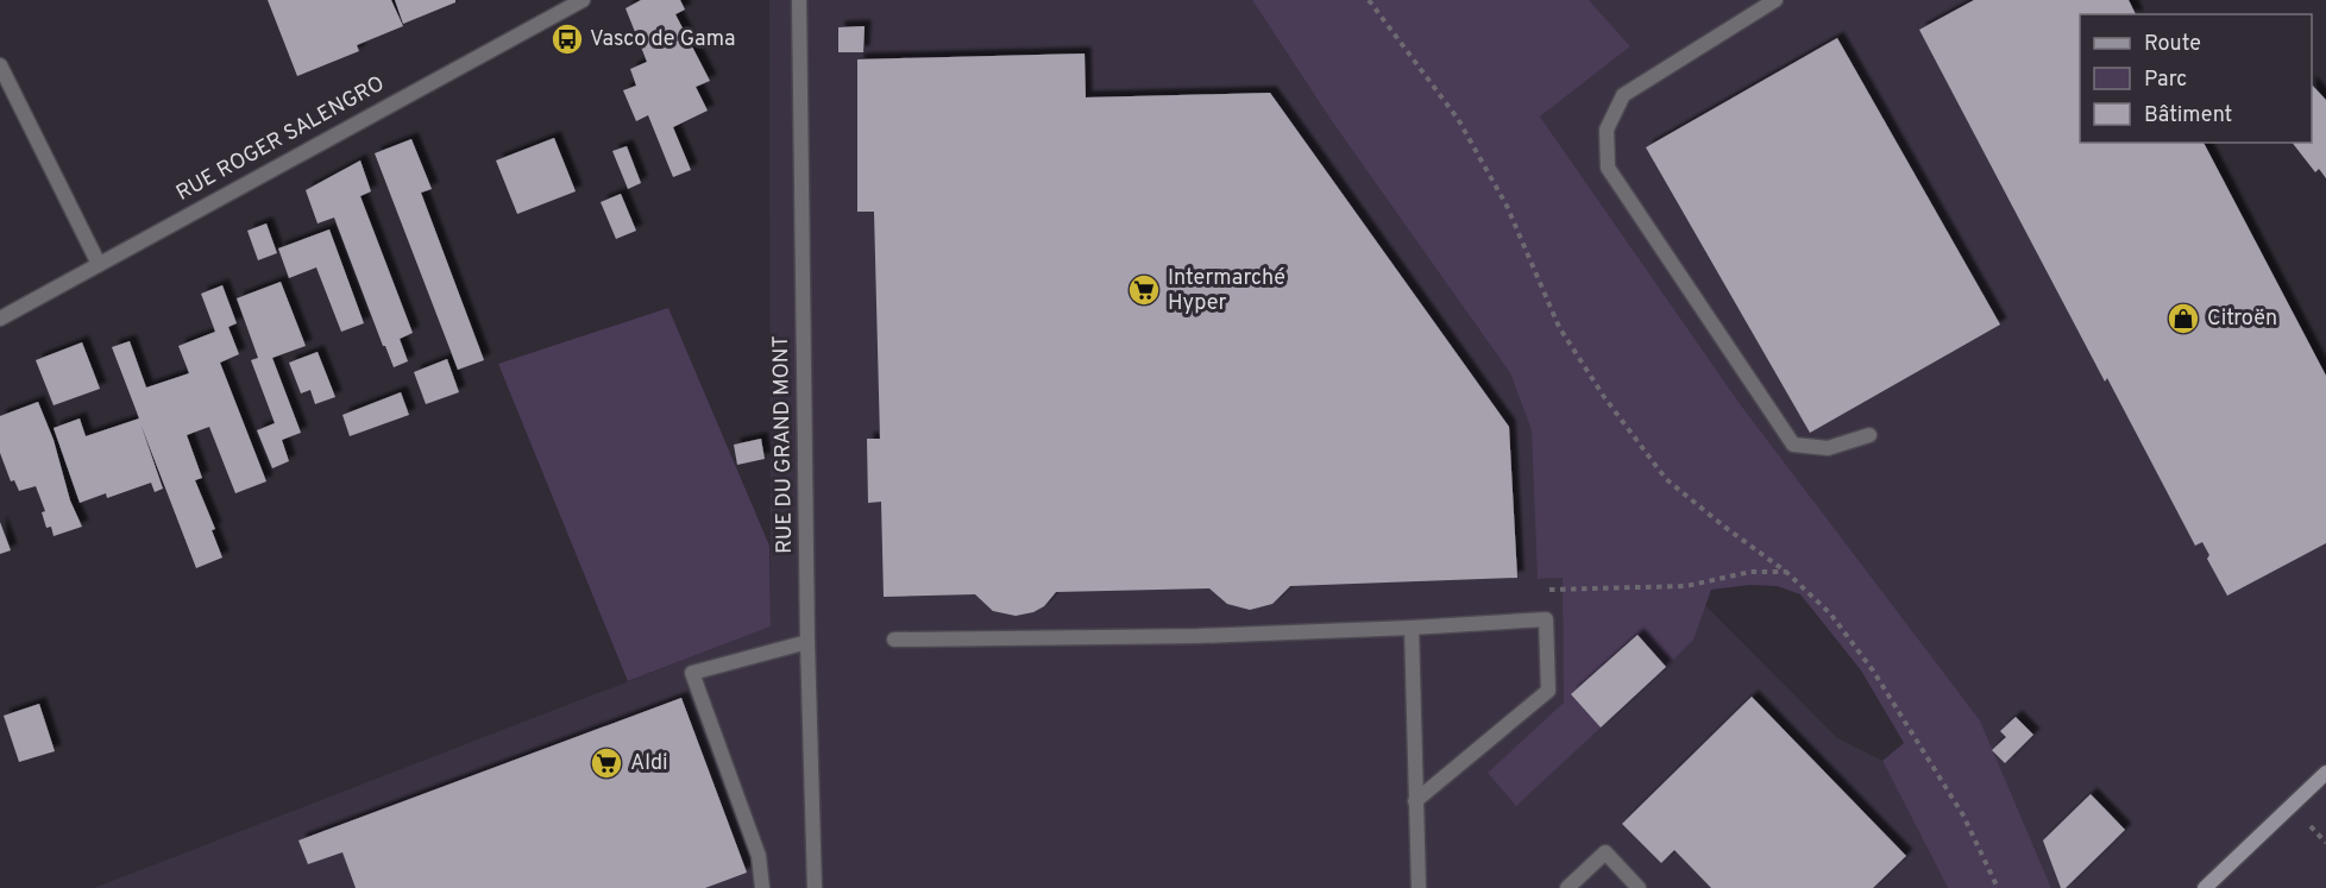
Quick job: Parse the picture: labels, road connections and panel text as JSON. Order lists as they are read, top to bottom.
{
  "streets": {
    "street": ["RUE ROGER SALENGRO", "RUE DU GRAND MONT"]
  },
  "places": {
    "bus stop": ["Vasco de Gama"],
    "supermarket": ["Intermarché Hyper", "Aldi"],
    "shop": ["Citroën"]
  },
  "legend": ["Route", "Parc", "Bâtiment"]
}
